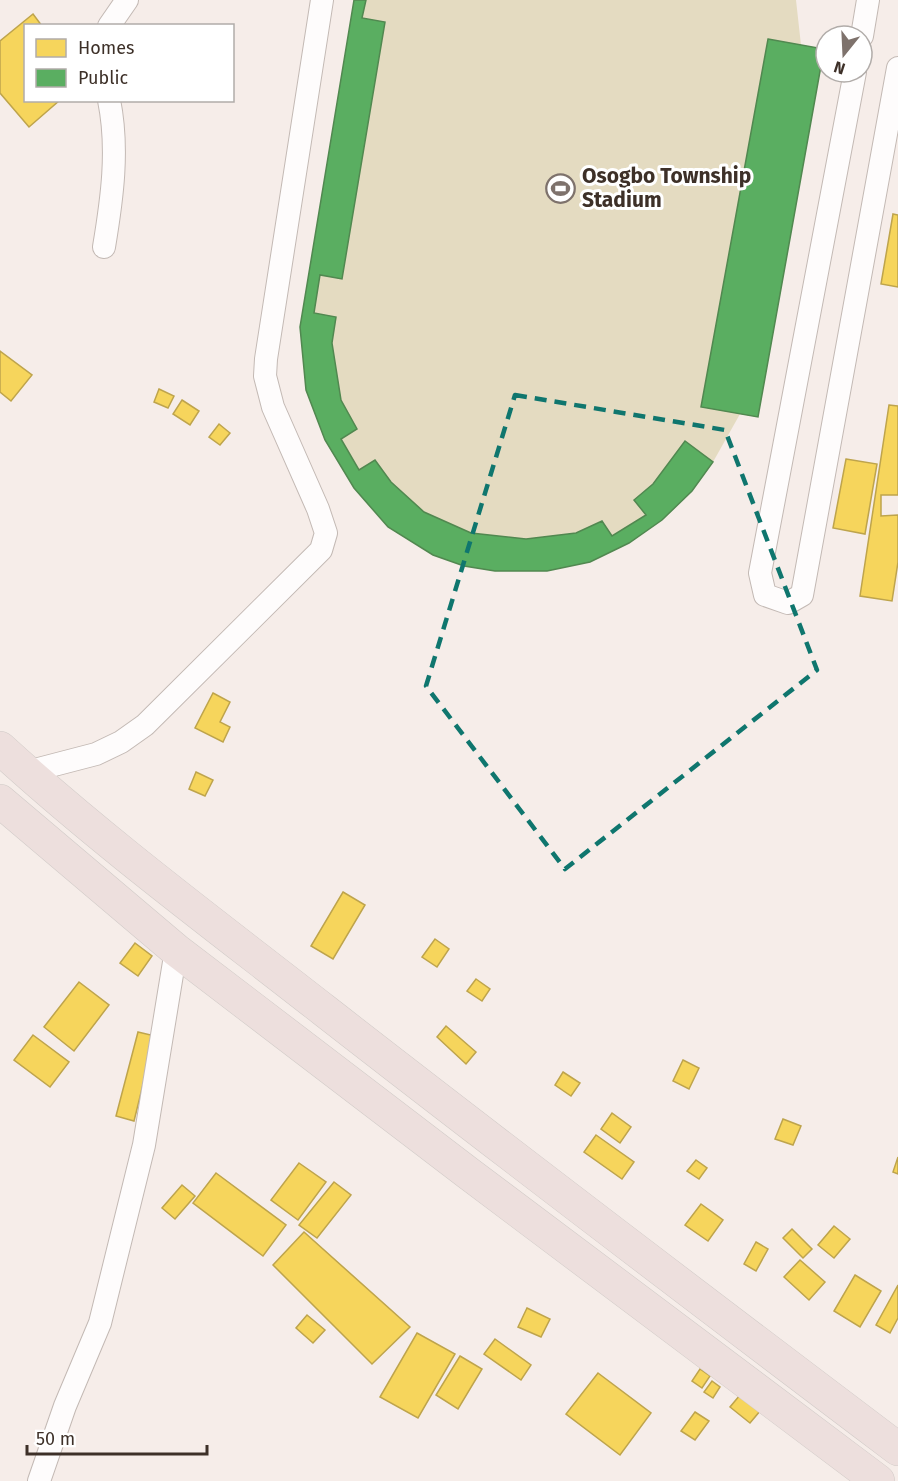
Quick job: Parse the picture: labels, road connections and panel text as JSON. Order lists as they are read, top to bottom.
{
  "places": {
    "sports": ["Osogbo Township Stadium"]
  },
  "legend": ["Homes", "Public"],
  "scale_bar": "50 m",
  "north": "bottom"
}
